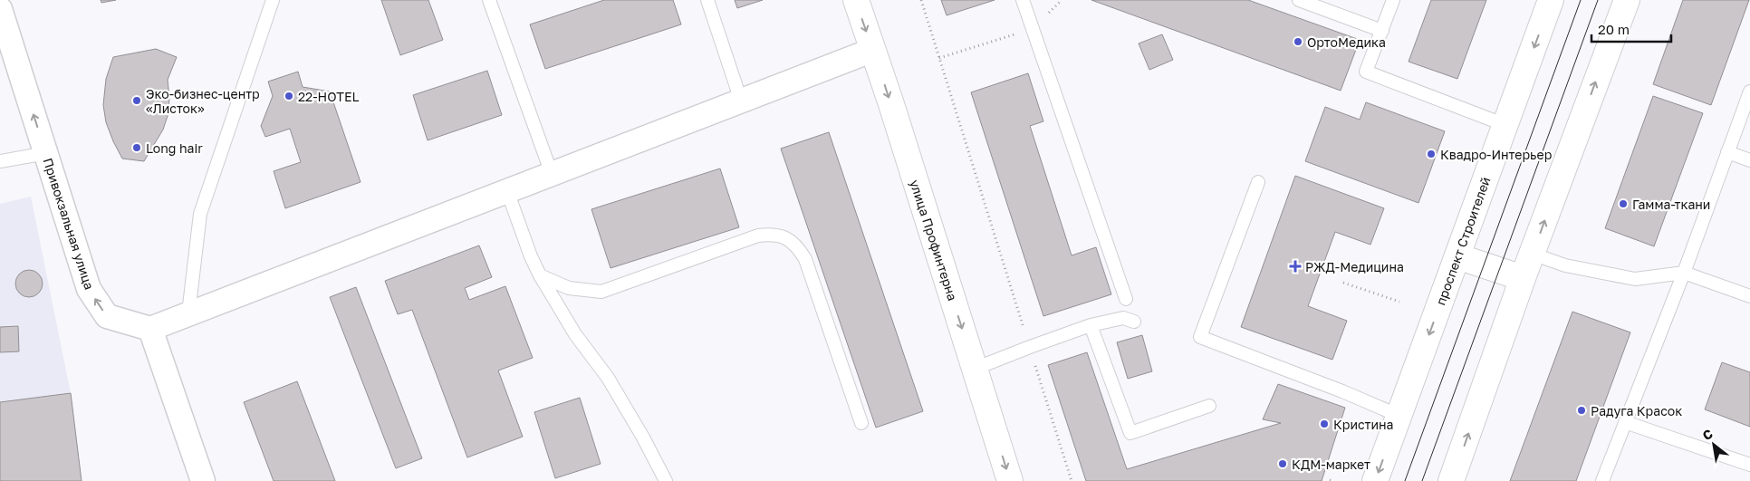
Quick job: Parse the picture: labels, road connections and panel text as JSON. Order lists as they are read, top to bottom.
{
  "streets": {
    "main road": ["улица Профинтерна", "проспект Строителей"],
    "street": ["Привокзальная улица"]
  },
  "one_way": ["Привокзальная улица", "улица Профинтерна"],
  "places": {
    "other": [
      "ОртоМедика",
      "22-HOTEL",
      "Эко-бизнес-центр «Листок»",
      "Long hair",
      "Квадро-Интерьер",
      "Гамма-ткани",
      "Радуга Красок",
      "Кристина",
      "КДМ-маркет"
    ],
    "health": ["РЖД-Медицина"]
  },
  "scale_bar": "20 m",
  "north": "top left"
}
